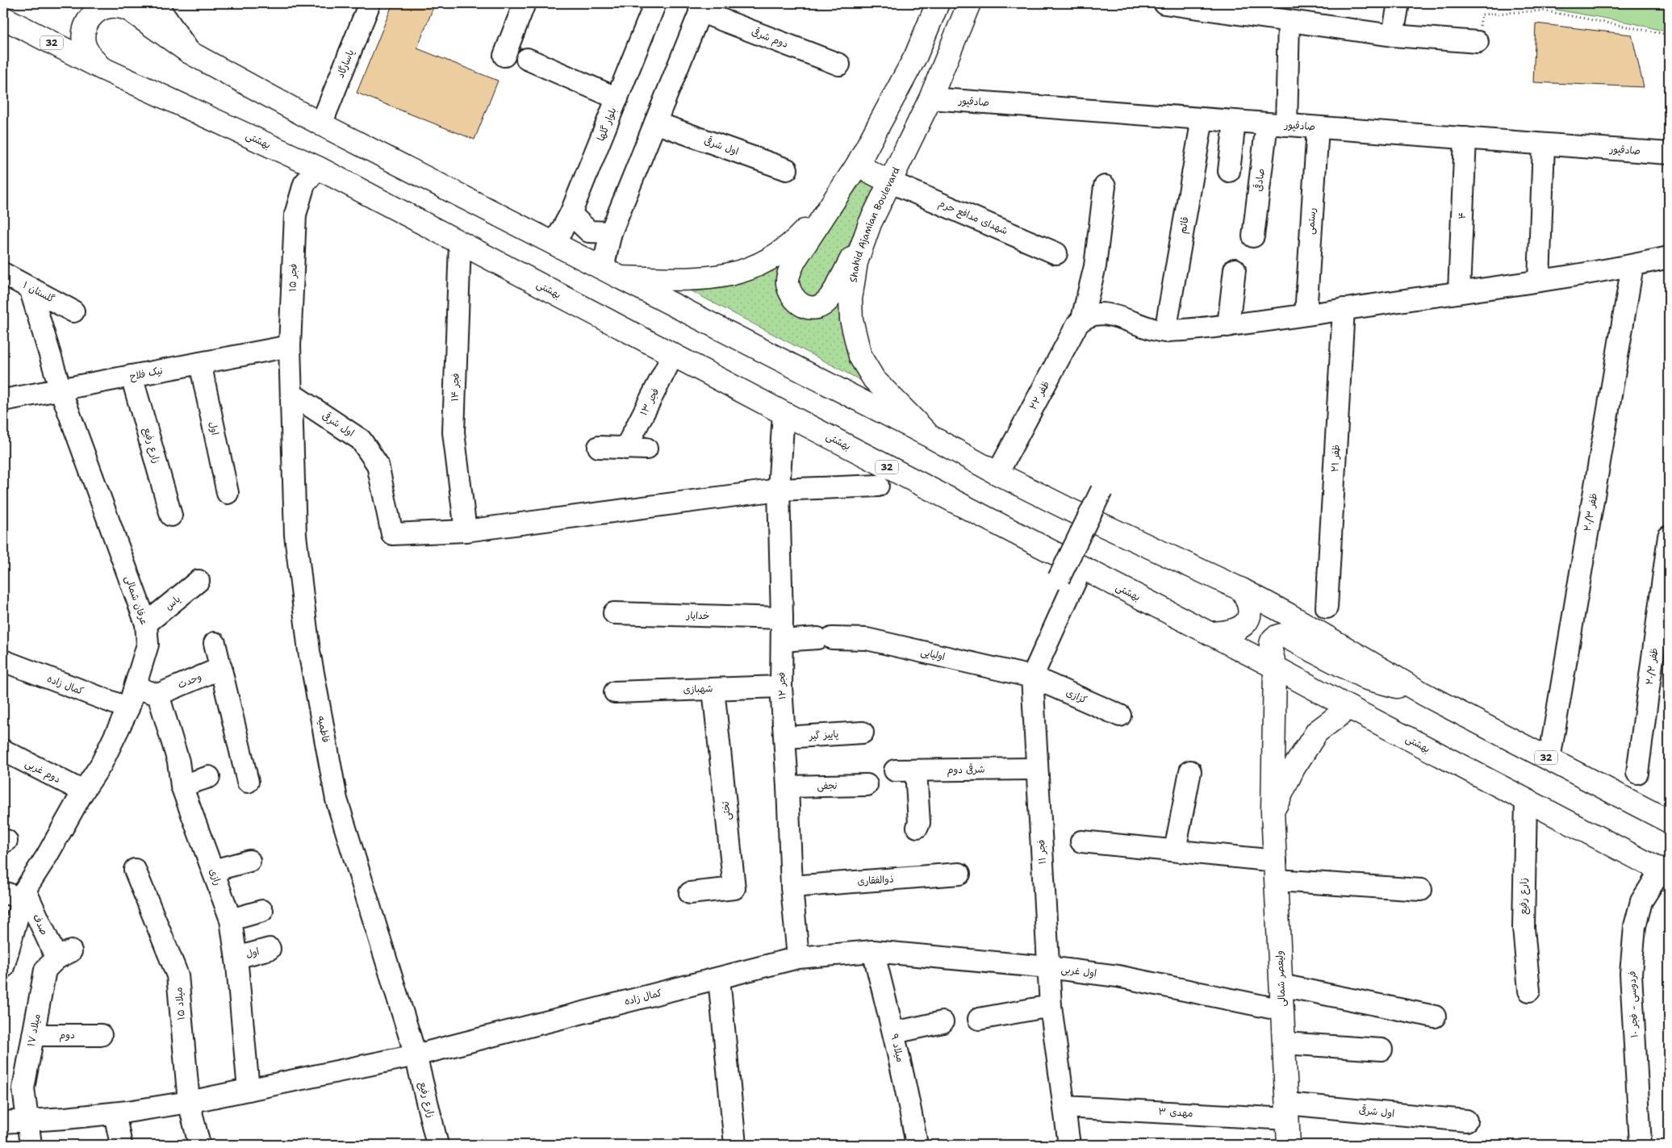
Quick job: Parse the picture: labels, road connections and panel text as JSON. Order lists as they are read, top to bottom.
{
  "streets": {
    "main road": [
      "32",
      "بهشتی",
      "Shahid Ajamian Boulevard",
      "ولیعصر شمالی"
    ],
    "street": [
      "دوم شرقی",
      "پاسارگاد",
      "صادقپور",
      "بلوار گلها",
      "اول شرقی",
      "صادقی",
      "۴",
      "شهدای مدافع حرم",
      "رستمی",
      "قائم",
      "فجر ۱۵",
      "گلستان ۱",
      "نیک فلاح",
      "فجر ۱۴",
      "ظفر ۲۲",
      "فجر ۱۳",
      "اول",
      "زارع رفیع",
      "ظفر ۲۱",
      "ظفر ۲۰/۳",
      "عرفان شمالی",
      "یاس",
      "خدایار",
      "اولیایی",
      "ظفر ۲۰/۲",
      "وحدت",
      "کمال زاده",
      "فجر ۱۲",
      "شهبازی",
      "کزازی",
      "فاطمیه",
      "پاییز گیر",
      "شرقی دوم",
      "دوم غربی",
      "نجفی",
      "تختی",
      "فجر ۱۱",
      "رازی",
      "ذوالفقاری",
      "صدف",
      "اول غربی",
      "میلاد ۱۵",
      "فردوسی - فجر ۱۰",
      "میلاد ۱۷",
      "دوم",
      "میلاد ۹",
      "مهدی ۳"
    ]
  },
  "crossings": [
    ["32", "پاسارگاد"],
    ["32", "بلوار گلها"],
    ["32", "Shahid Ajamian Boulevard"],
    ["32", "ظفر ۲۲"],
    ["32", "ظفر ۲۰/۳"],
    ["32", "ولیعصر شمالی"],
    ["صادقپور", "صادقی"],
    ["صادقپور", "۴"],
    ["صادقپور", "رستمی"],
    ["صادقپور", "Shahid Ajamian Boulevard"],
    ["صادقپور", "قائم"],
    ["بهشتی", "فجر ۱۵"],
    ["بهشتی", "فجر ۱۴"],
    ["بهشتی", "فجر ۱۳"],
    ["بهشتی", "زارع رفیع"],
    ["بهشتی", "فجر ۱۲"],
    ["بهشتی", "فجر ۱۱"],
    ["بهشتی", "ولیعصر شمالی"],
    ["بهشتی", "فردوسی - فجر ۱۰"],
    ["اول شرقی", "فجر ۱۵"],
    ["اول شرقی", "فجر ۱۴"],
    ["اول شرقی", "فاطمیه"],
    ["اول شرقی", "ولیعصر شمالی"],
    ["اول شرقی", "مهدی ۳"],
    ["شهدای مدافع حرم", "Shahid Ajamian Boulevard"],
    ["فجر ۱۵", "نیک فلاح"],
    ["فجر ۱۵", "فاطمیه"],
    ["گلستان ۱", "عرفان شمالی"],
    ["نیک فلاح", "اول"],
    ["نیک فلاح", "زارع رفیع"],
    ["نیک فلاح", "عرفان شمالی"],
    ["اول", "رازی"],
    ["زارع رفیع", "کمال زاده"],
    ["زارع رفیع", "فاطمیه"],
    ["عرفان شمالی", "یاس"],
    ["عرفان شمالی", "کمال زاده"],
    ["عرفان شمالی", "دوم غربی"],
    ["عرفان شمالی", "صدف"],
    ["خدایار", "فجر ۱۲"],
    ["اولیایی", "فجر ۱۲"],
    ["اولیایی", "کزازی"],
    ["اولیایی", "فجر ۱۱"],
    ["وحدت", "رازی"],
    ["کمال زاده", "فجر ۱۲"],
    ["کمال زاده", "فاطمیه"],
    ["کمال زاده", "رازی"],
    ["کمال زاده", "اول غربی"],
    ["کمال زاده", "میلاد ۱۵"],
    ["کمال زاده", "میلاد ۱۷"],
    ["کمال زاده", "میلاد ۹"],
    ["فجر ۱۲", "شهبازی"],
    ["فجر ۱۲", "پاییز گیر"],
    ["فجر ۱۲", "نجفی"],
    ["فجر ۱۲", "ذوالفقاری"],
    ["شهبازی", "تختی"],
    ["کزازی", "فجر ۱۱"],
    ["شرقی دوم", "فجر ۱۱"],
    ["فجر ۱۱", "اول غربی"],
    ["فجر ۱۱", "مهدی ۳"],
    ["صدف", "میلاد ۱۷"],
    ["اول غربی", "ولیعصر شمالی"],
    ["اول غربی", "میلاد ۹"],
    ["ولیعصر شمالی", "مهدی ۳"],
    ["میلاد ۱۷", "دوم"]
  ]
}
